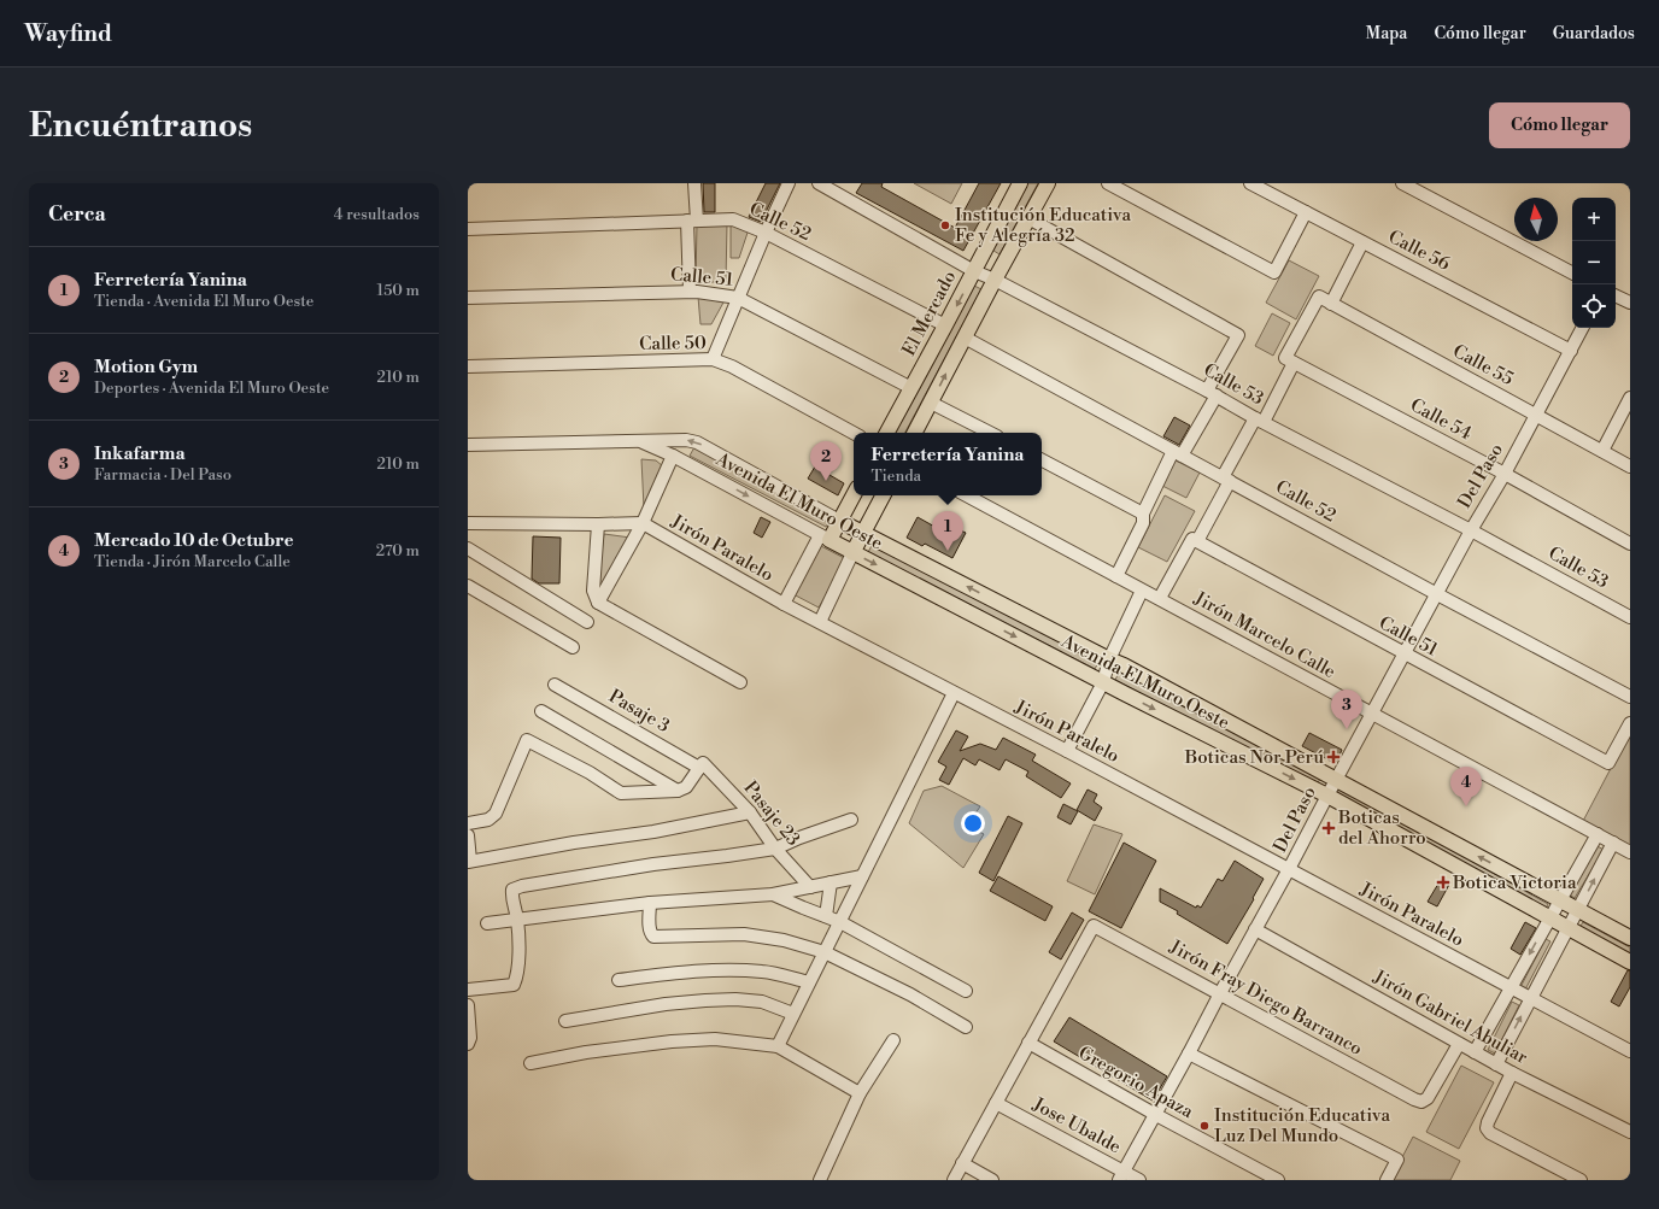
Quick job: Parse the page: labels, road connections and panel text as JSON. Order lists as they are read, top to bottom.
{
  "streets": {
    "main road": ["El Mercado", "Avenida El Muro Oeste"],
    "street": [
      "Calle 52",
      "Calle 56",
      "Calle 51",
      "Calle 50",
      "Calle 55",
      "Calle 53",
      "Calle 54",
      "Del Paso",
      "Jirón Paralelo",
      "Jirón Marcelo Calle",
      "Pasaje 3",
      "Pasaje 23",
      "Jirón Fray Diego Barranco",
      "Jirón Gabriel Abuliar",
      "Gregorio Apaza",
      "Jose Ubalde"
    ]
  },
  "crossings": [
    ["Calle 52", "El Mercado"],
    ["Calle 52", "Del Paso"],
    ["Calle 56", "Del Paso"],
    ["Calle 51", "El Mercado"],
    ["Calle 51", "Del Paso"],
    ["El Mercado", "Calle 53"],
    ["Calle 55", "Calle 54"],
    ["Calle 55", "Del Paso"],
    ["Calle 53", "Del Paso"],
    ["Calle 54", "Del Paso"],
    ["Del Paso", "Avenida El Muro Oeste"],
    ["Del Paso", "Jirón Paralelo"],
    ["Del Paso", "Jirón Marcelo Calle"],
    ["Del Paso", "Jirón Fray Diego Barranco"],
    ["Del Paso", "Jirón Gabriel Abuliar"],
    ["Del Paso", "Gregorio Apaza"],
    ["Del Paso", "Jose Ubalde"],
    ["Pasaje 3", "Pasaje 23"],
    ["Jirón Fray Diego Barranco", "Jirón Gabriel Abuliar"],
    ["Jirón Fray Diego Barranco", "Gregorio Apaza"]
  ],
  "places": {
    "other": ["Institución Educativa Fe y Alegría 32", "Institución Educativa Luz Del Mundo"],
    "health": ["Boticas Nor Perú", "Boticas del Ahorro", "Botica Victoria"]
  },
  "north": "top",
  "page": {
    "header": "Wayfind",
    "nav": ["Mapa", "Cómo llegar", "Guardados"],
    "buttons": "Cómo llegar",
    "title": "Encuéntranos",
    "heading": ["Cerca", "4 resultados"],
    "map_buttons": ["+", "−"],
    "list": [
      {
        "mark": "1",
        "name": "Ferretería Yanina",
        "note": "Tienda · Avenida El Muro Oeste",
        "value": "150 m"
      },
      {
        "mark": "2",
        "name": "Motion Gym",
        "note": "Deportes · Avenida El Muro Oeste",
        "value": "210 m"
      },
      {
        "mark": "3",
        "name": "Inkafarma",
        "note": "Farmacia · Del Paso",
        "value": "210 m"
      },
      {
        "mark": "4",
        "name": "Mercado 10 de Octubre",
        "note": "Tienda · Jirón Marcelo Calle",
        "value": "270 m"
      }
    ],
    "popup": ["Ferretería Yanina", "Tienda"],
    "pins": [
      "2",
      "1",
      "3",
      "4"
    ]
  }
}
